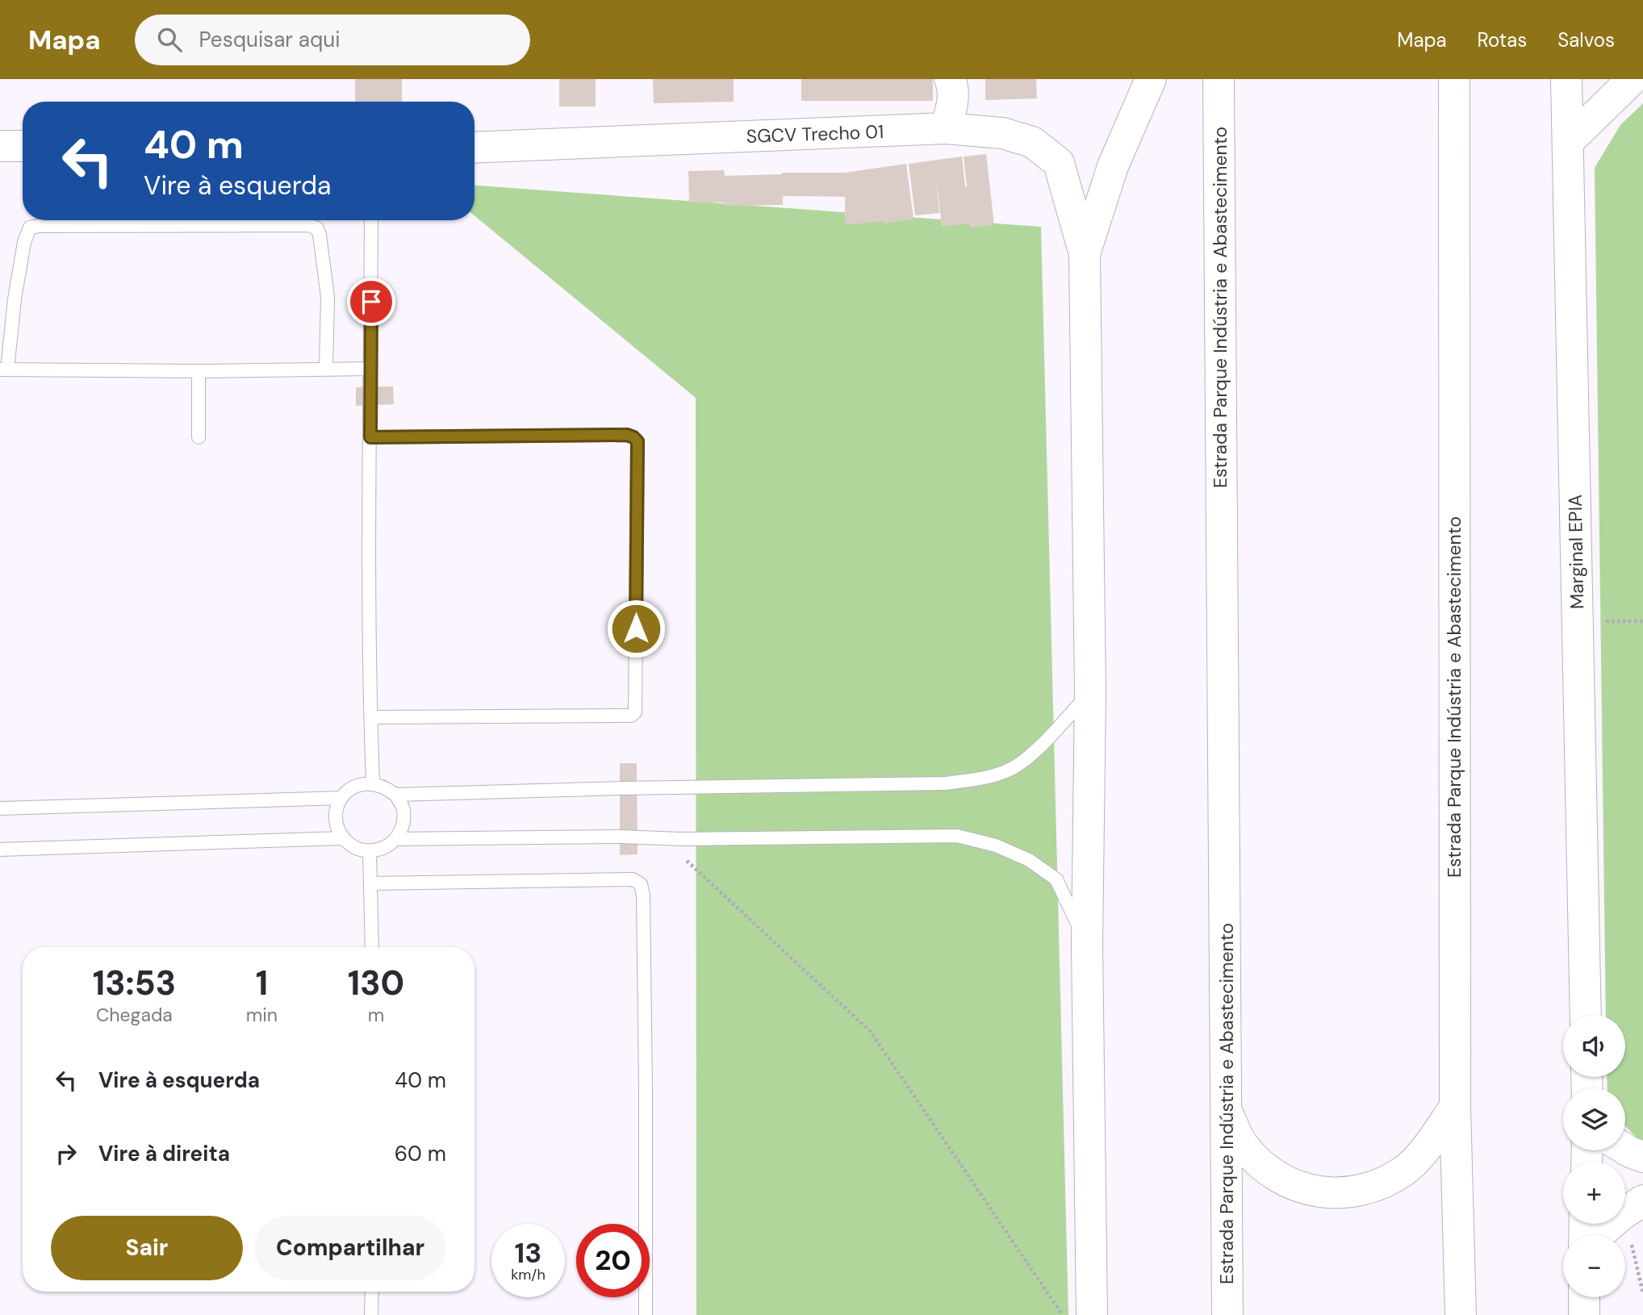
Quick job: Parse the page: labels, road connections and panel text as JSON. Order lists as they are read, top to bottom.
{
  "streets": {
    "main road": ["SGCV Trecho 01", "Estrada Parque Indústria e Abastecimento", "Marginal EPIA"]
  },
  "page": {
    "header": "Mapa",
    "search": "Pesquisar aqui",
    "nav": ["Mapa", "Rotas", "Salvos"],
    "turn": ["40 m", "Vire à esquerda"],
    "eta": [
      "13:53",
      "Chegada",
      "1",
      "min",
      "130",
      "m"
    ],
    "map_buttons": ["+", "−"],
    "list": [
      {
        "name": "Vire à esquerda",
        "value": "40 m"
      },
      {
        "name": "Vire à direita",
        "value": "60 m"
      }
    ],
    "buttons": ["Sair", "Compartilhar"],
    "speed": "13 km/h",
    "limit": "20"
  }
}
